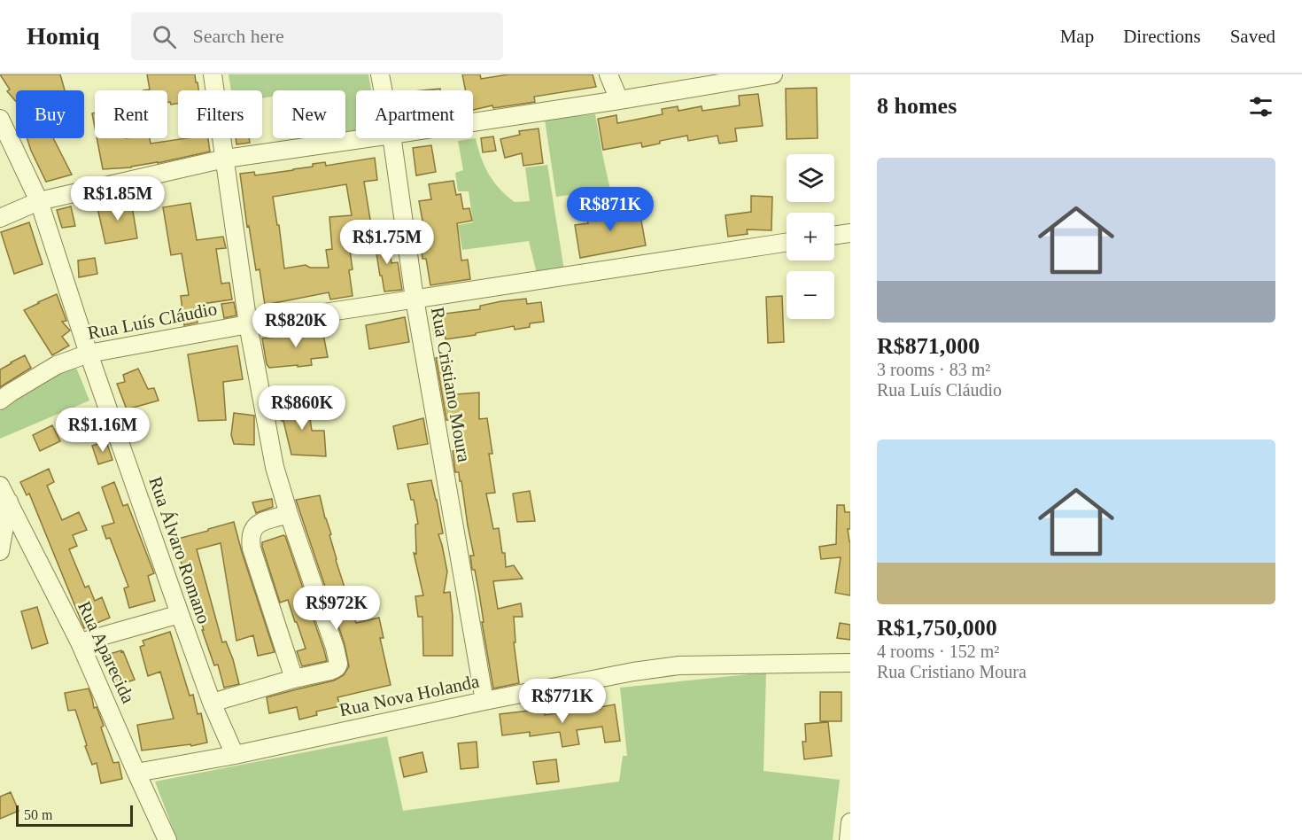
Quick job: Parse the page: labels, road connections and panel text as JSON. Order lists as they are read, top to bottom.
{
  "streets": {
    "street": [
      "Rua Luís Cláudio",
      "Rua Cristiano Moura",
      "Rua Álvaro Romano",
      "Rua Aparecida",
      "Rua Nova Holanda"
    ]
  },
  "crossings": [
    ["Rua Luís Cláudio", "Rua Cristiano Moura"],
    ["Rua Luís Cláudio", "Rua Álvaro Romano"],
    ["Rua Cristiano Moura", "Rua Nova Holanda"],
    ["Rua Álvaro Romano", "Rua Nova Holanda"],
    ["Rua Aparecida", "Rua Nova Holanda"]
  ],
  "scale_bar": "50 m",
  "page": {
    "header": "Homiq",
    "search": "Search here",
    "nav": ["Map", "Directions", "Saved"],
    "heading": "8 homes",
    "chip": [
      "Buy",
      "Rent",
      "Filters",
      "New",
      "Apartment"
    ],
    "list": [
      {
        "name": "R$871,000",
        "note": "3 rooms · 83 m² · Rua Luís Cláudio"
      },
      {
        "name": "R$1,750,000",
        "note": "4 rooms · 152 m² · Rua Cristiano Moura"
      }
    ],
    "map_buttons": ["+", "−"],
    "price": [
      "R$1.85M",
      "R$871K",
      "R$1.75M",
      "R$820K",
      "R$860K",
      "R$1.16M",
      "R$972K",
      "R$771K"
    ],
    "scale": "50 m"
  }
}
